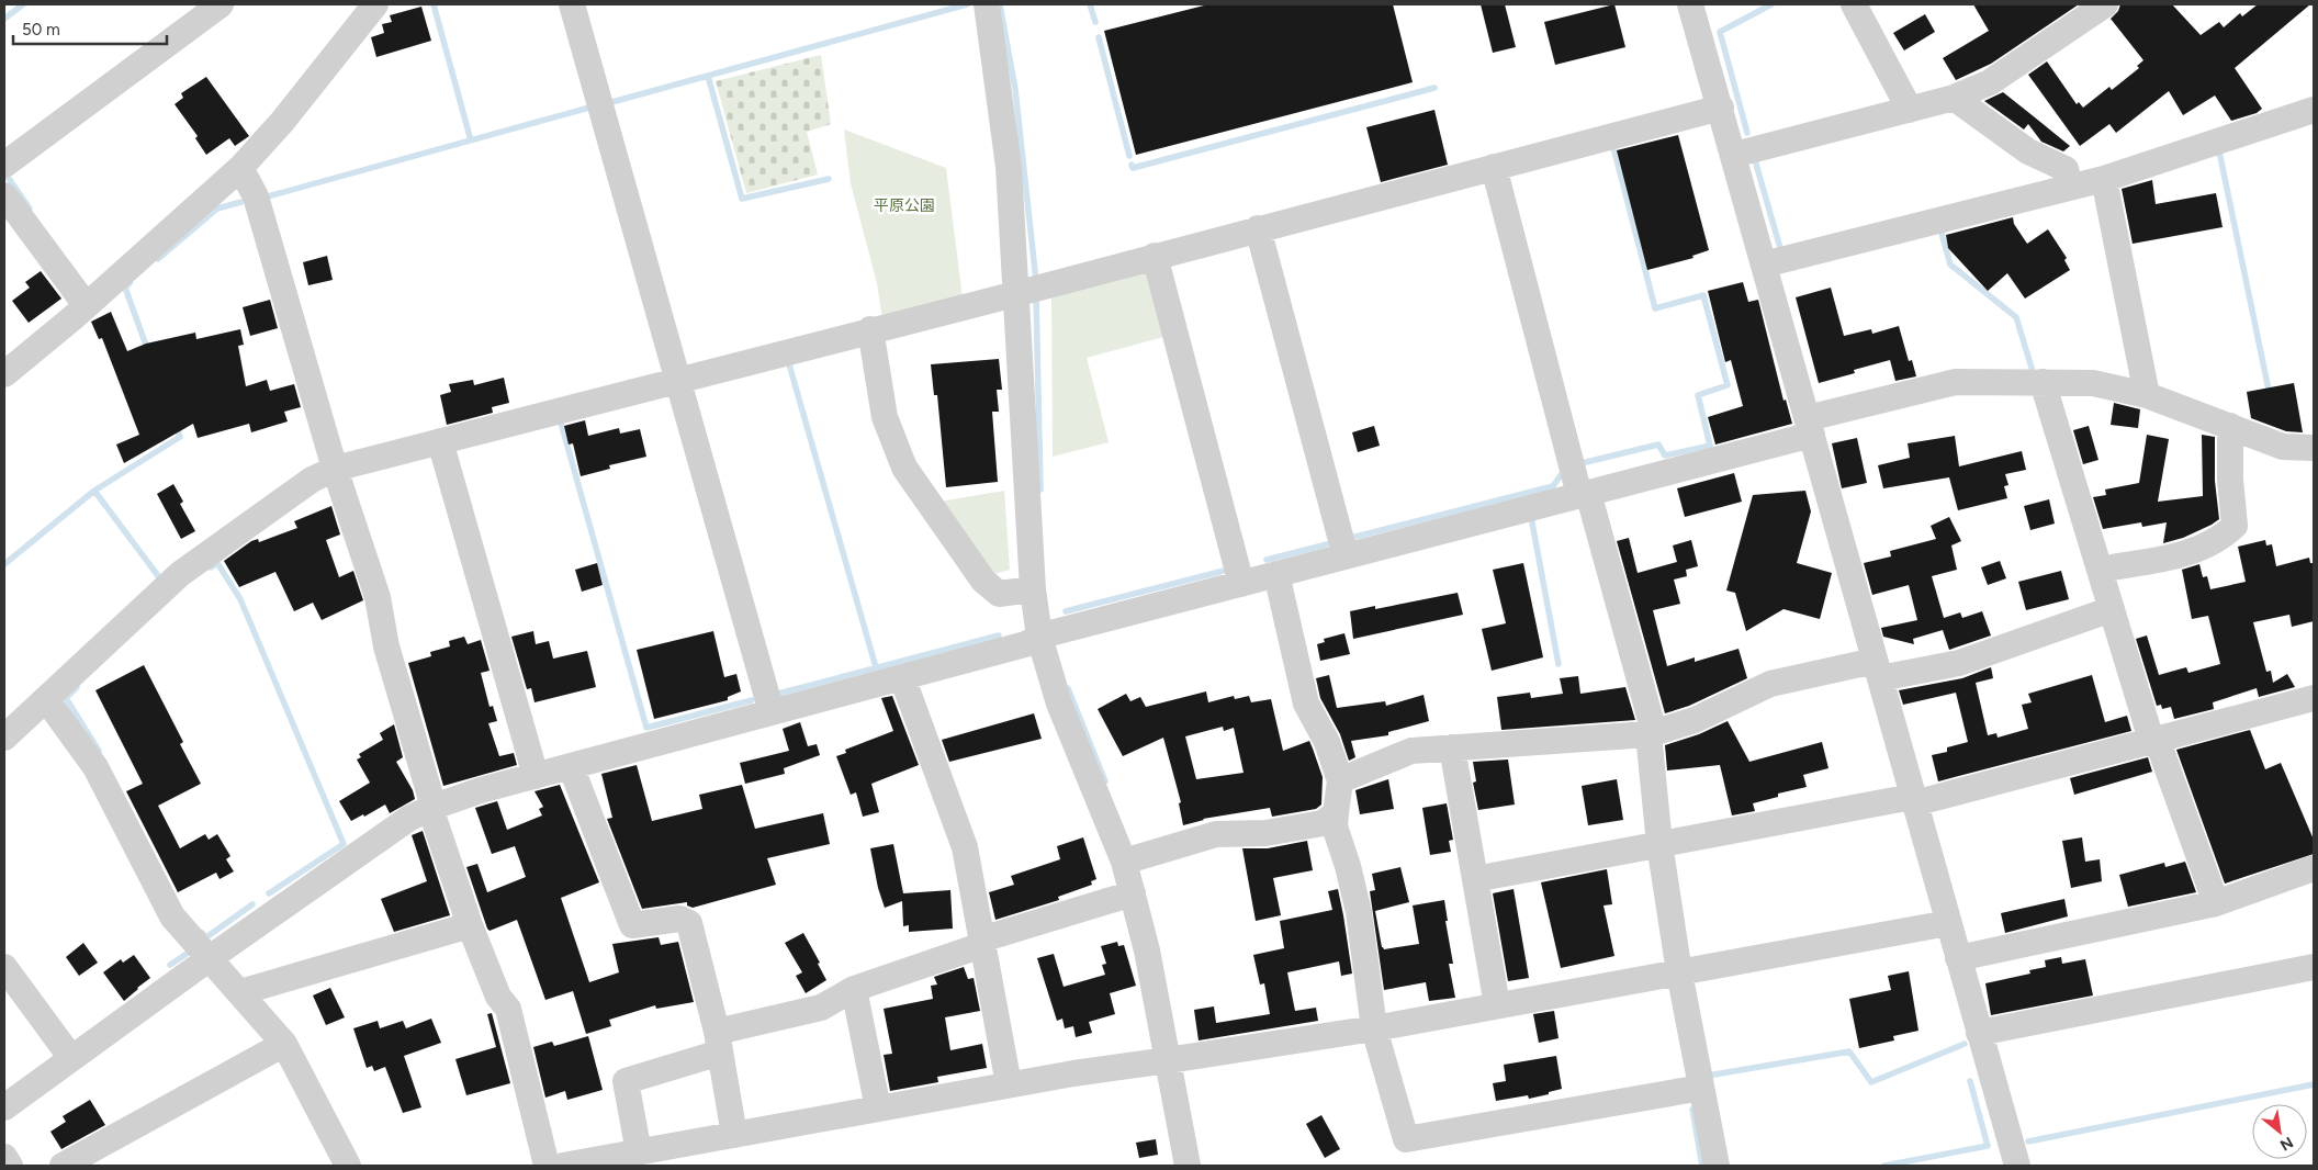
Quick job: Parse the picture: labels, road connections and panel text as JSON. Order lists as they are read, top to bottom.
{
  "parks": ["平原公園"],
  "scale_bar": "50 m",
  "north": "bottom right"
}
